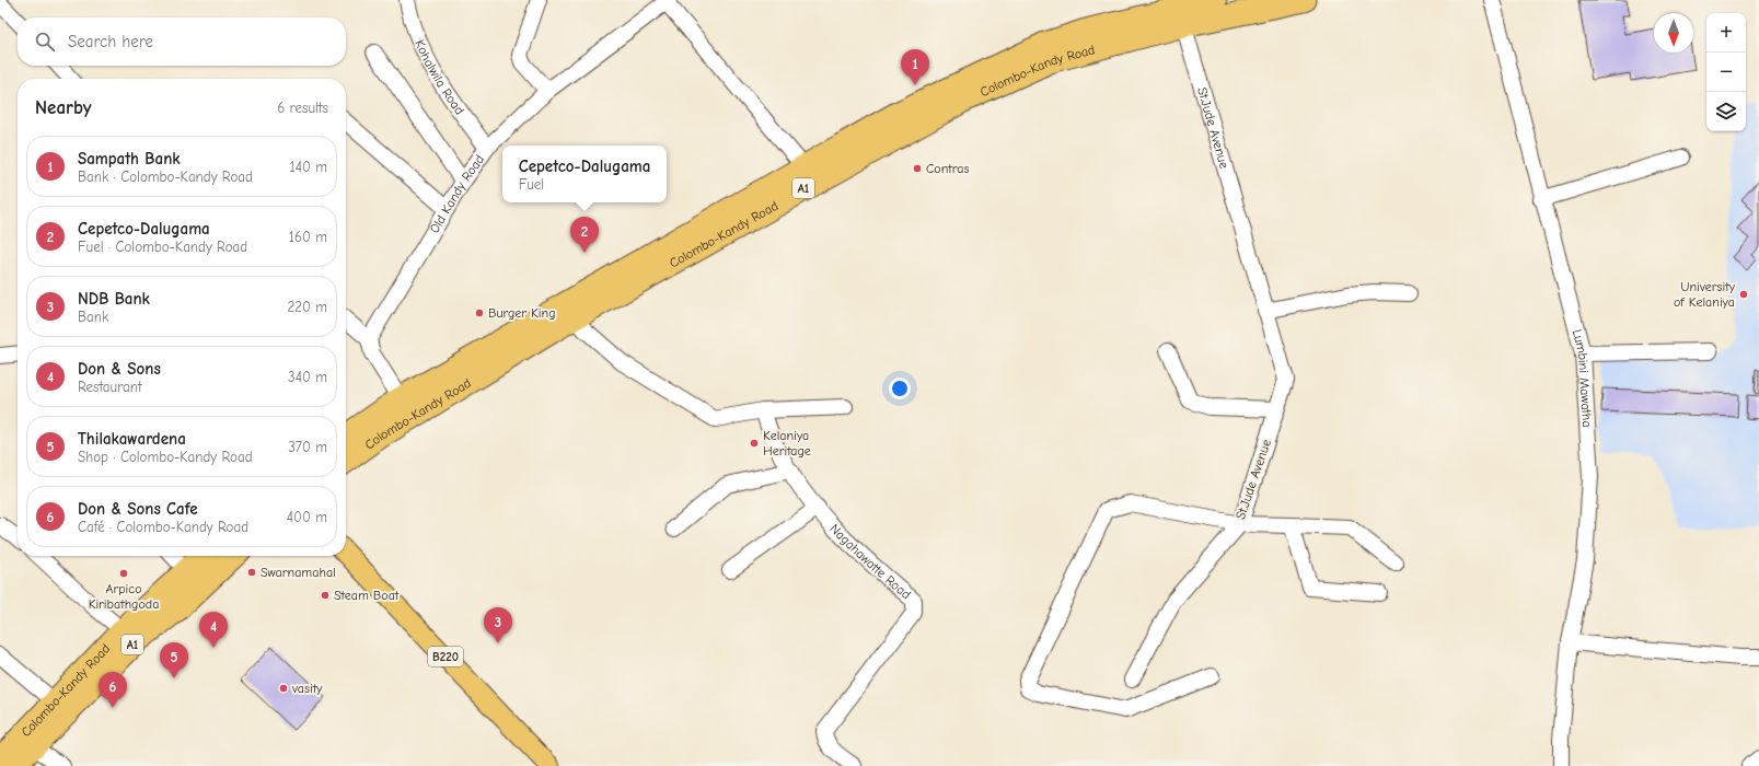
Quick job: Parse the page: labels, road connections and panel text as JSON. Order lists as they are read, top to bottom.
{
  "streets": {
    "highway": ["Colombo-Kandy Road", "A1"],
    "main road": ["B220"],
    "street": [
      "Kohalwila Road",
      "St.Jude Avenue",
      "Old Kandy Road",
      "Lumbini Mawatha",
      "Nagahawatte Road"
    ]
  },
  "crossings": [
    ["Colombo-Kandy Road", "St.Jude Avenue"],
    ["Kohalwila Road", "Old Kandy Road"]
  ],
  "places": [
    "Contras",
    "University of Kelaniya",
    "Burger King",
    "Kelaniya Heritage",
    "Swarnamahal",
    "Arpico Kiribathgoda",
    "Steam Boat",
    "vasity"
  ],
  "north": "bottom",
  "page": {
    "map_buttons": ["+", "−"],
    "search": "Search here",
    "pins": [
      "1",
      "2",
      "3",
      "4",
      "5",
      "6"
    ],
    "heading": ["Nearby", "6 results"],
    "list": [
      {
        "mark": "1",
        "name": "Sampath Bank",
        "note": "Bank · Colombo-Kandy Road",
        "value": "140 m"
      },
      {
        "mark": "2",
        "name": "Cepetco-Dalugama",
        "note": "Fuel · Colombo-Kandy Road",
        "value": "160 m"
      },
      {
        "mark": "3",
        "name": "NDB Bank",
        "note": "Bank",
        "value": "220 m"
      },
      {
        "mark": "4",
        "name": "Don & Sons",
        "note": "Restaurant",
        "value": "340 m"
      },
      {
        "mark": "5",
        "name": "Thilakawardena",
        "note": "Shop · Colombo-Kandy Road",
        "value": "370 m"
      },
      {
        "mark": "6",
        "name": "Don & Sons Cafe",
        "note": "Café · Colombo-Kandy Road",
        "value": "400 m"
      }
    ],
    "popup": ["Cepetco-Dalugama", "Fuel"]
  }
}
